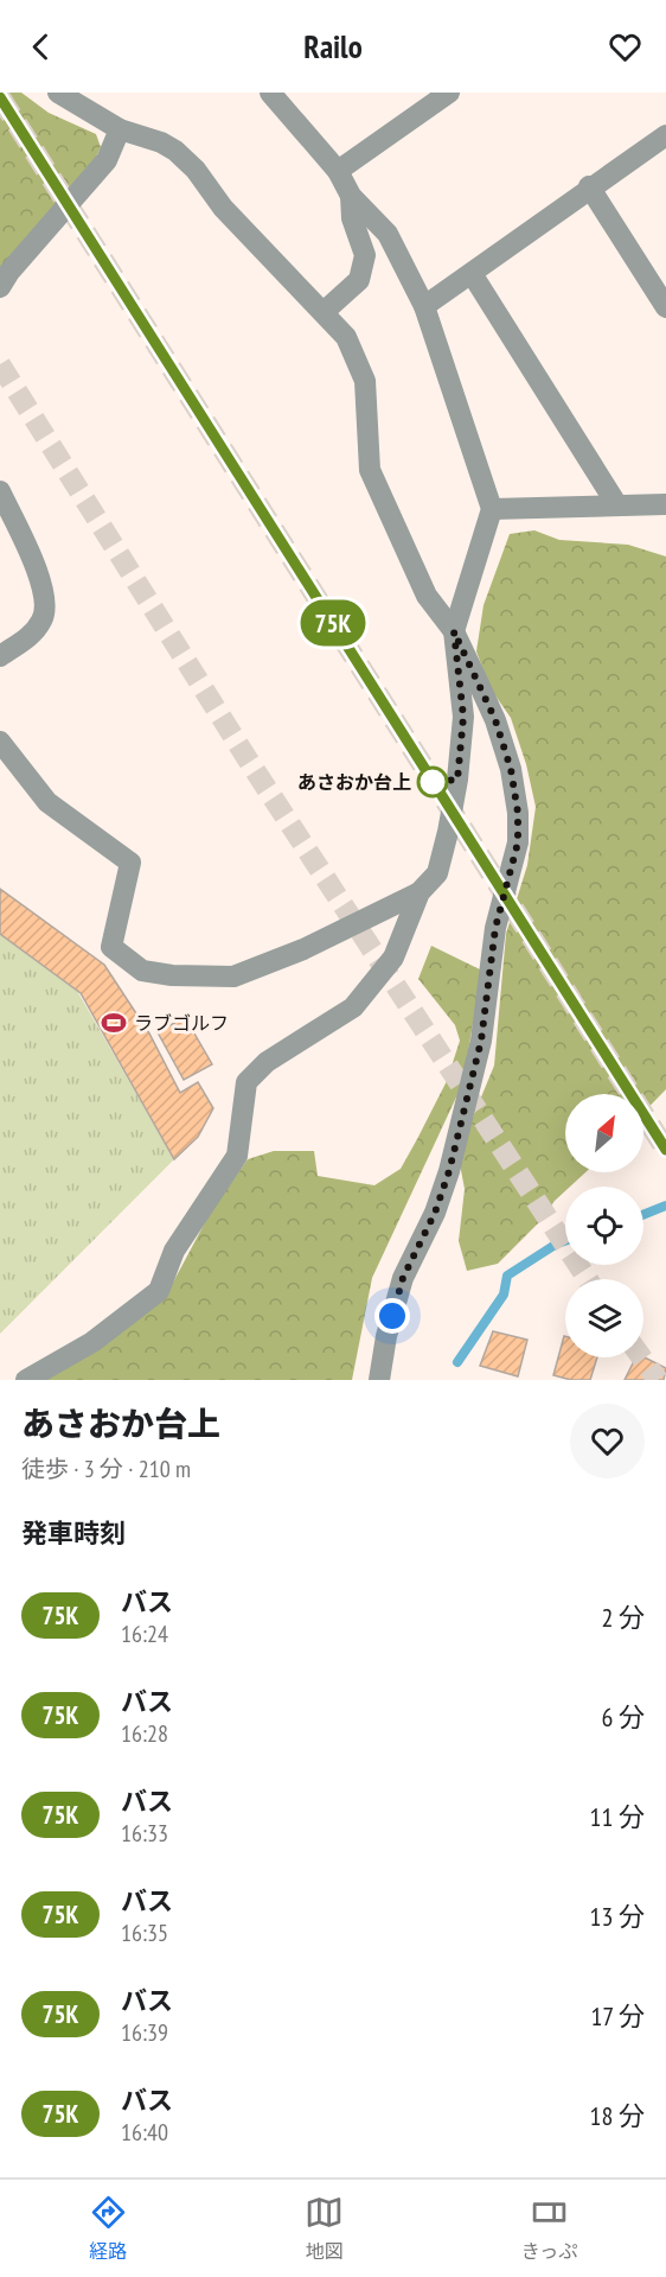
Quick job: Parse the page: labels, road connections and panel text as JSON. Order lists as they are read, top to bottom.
{
  "places": {
    "other": ["あさおか台上"],
    "sports": ["ラブゴルフ"]
  },
  "lines": ["bus line 75K"],
  "north": "top right",
  "page": {
    "header": "Railo",
    "on_map": "75K",
    "heading": [
      ["あさおか台上", "徒歩 · 3 分 · 210 m"],
      "発車時刻"
    ],
    "list": [
      {
        "mark": "75K",
        "name": "バス",
        "note": "16:24",
        "value": "2 分"
      },
      {
        "mark": "75K",
        "name": "バス",
        "note": "16:28",
        "value": "6 分"
      },
      {
        "mark": "75K",
        "name": "バス",
        "note": "16:33",
        "value": "11 分"
      },
      {
        "mark": "75K",
        "name": "バス",
        "note": "16:35",
        "value": "13 分"
      },
      {
        "mark": "75K",
        "name": "バス",
        "note": "16:39",
        "value": "17 分"
      },
      {
        "mark": "75K",
        "name": "バス",
        "note": "16:40",
        "value": "18 分"
      }
    ],
    "tabs": ["経路", "地図", "きっぷ"]
  }
}
